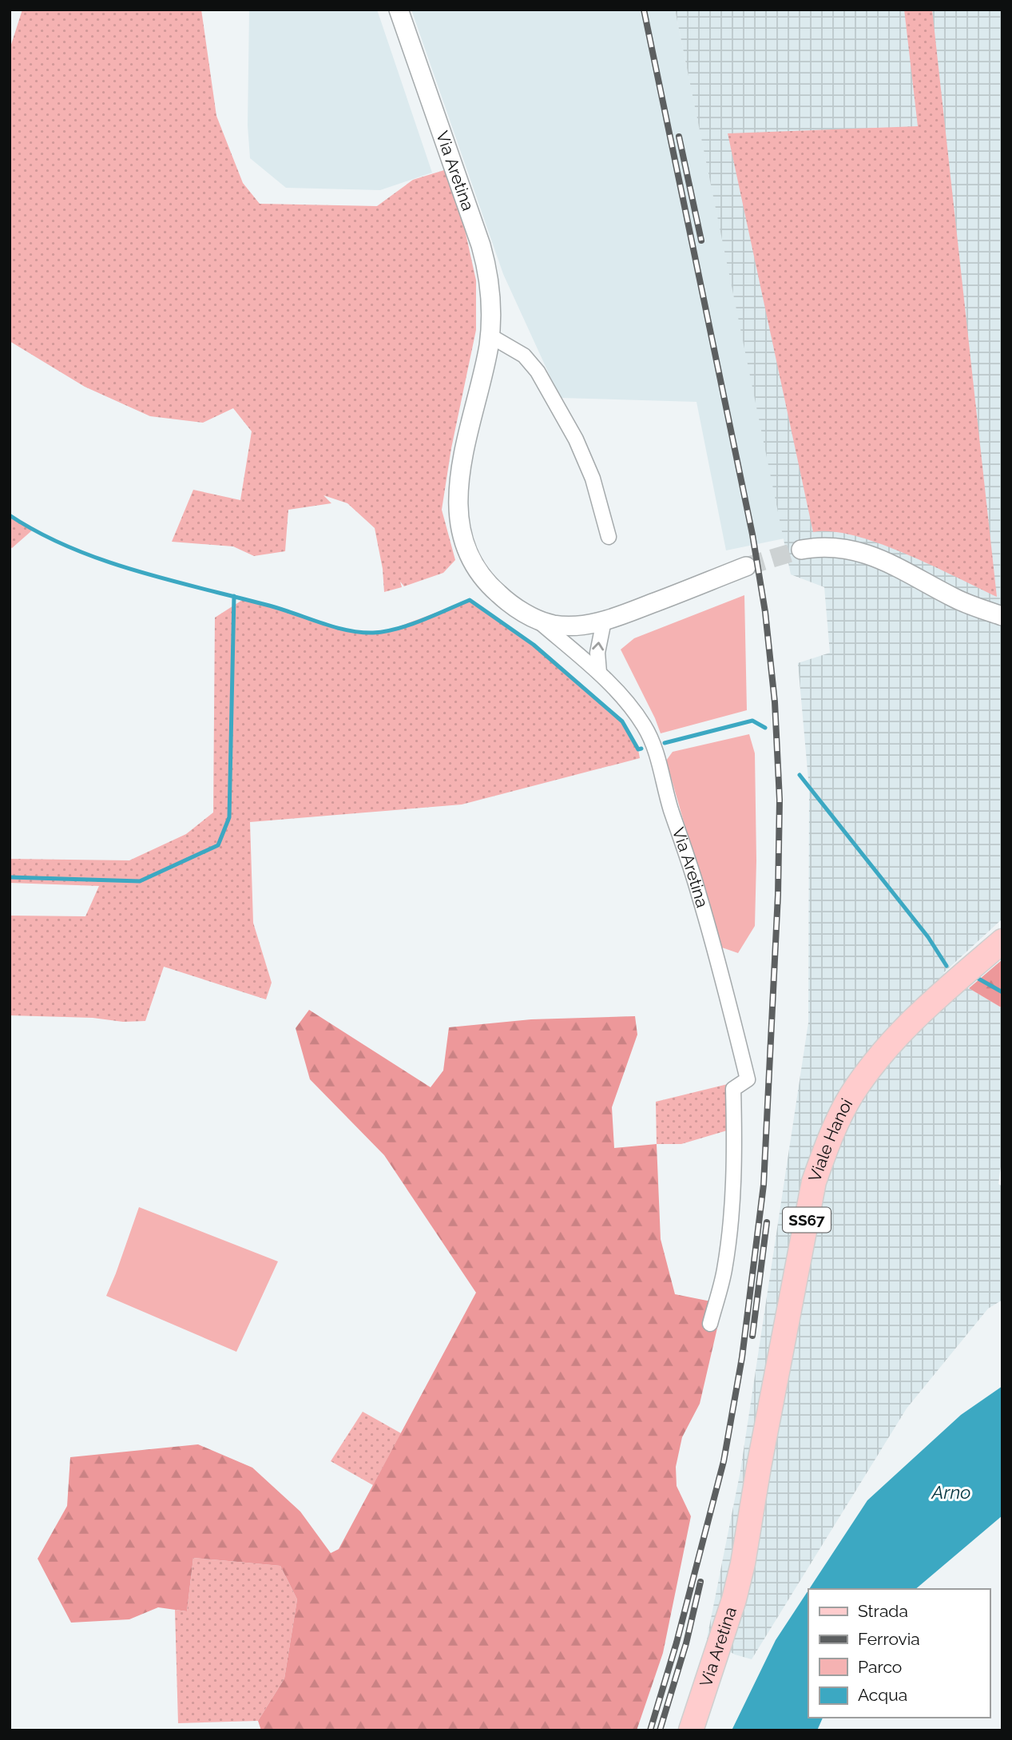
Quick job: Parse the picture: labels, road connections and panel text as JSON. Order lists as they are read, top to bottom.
{
  "streets": {
    "main road": ["Via Aretina", "Viale Hanoi", "SS67"]
  },
  "crossings": [
    ["Via Aretina", "Viale Hanoi"]
  ],
  "water": ["Arno"],
  "legend": [
    "Strada",
    "Ferrovia",
    "Parco",
    "Acqua"
  ]
}
